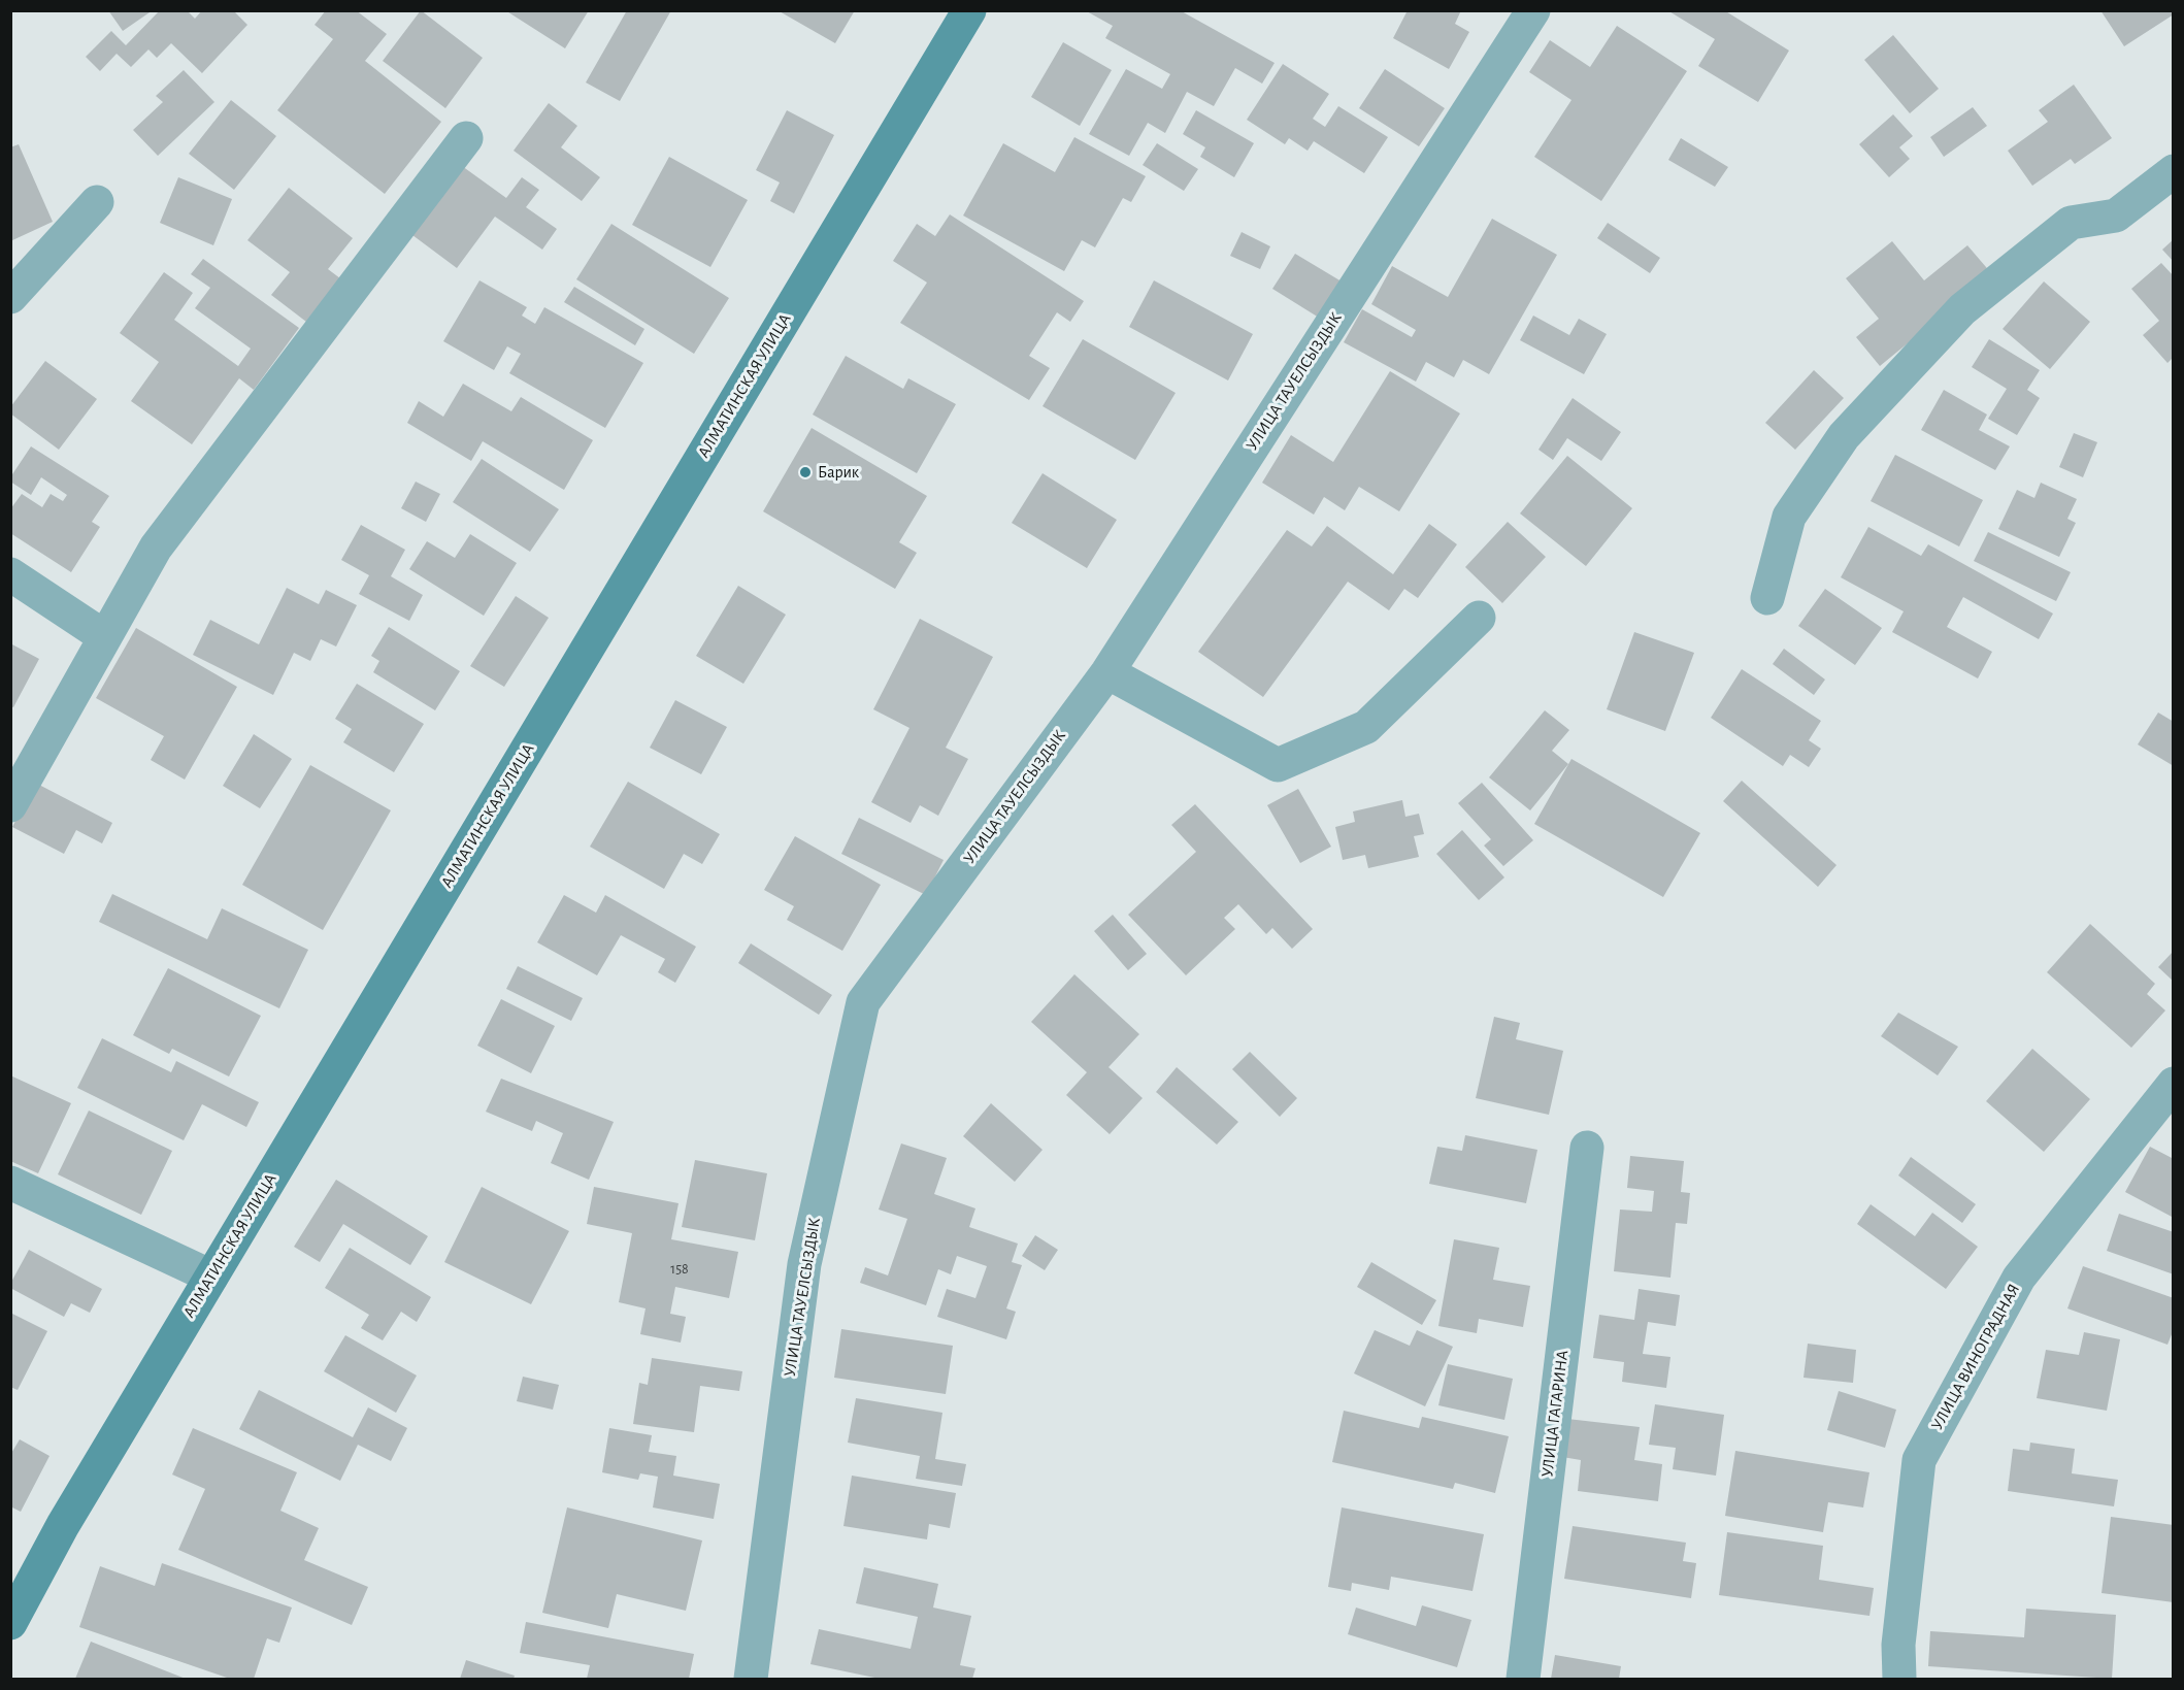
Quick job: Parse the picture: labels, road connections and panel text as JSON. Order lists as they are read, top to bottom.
{
  "streets": {
    "main road": ["АЛМАТИНСКАЯ УЛИЦА"],
    "street": ["УЛИЦА ТАУЕЛСЫЗДЫК", "УЛИЦА ВИНОГРАДНАЯ", "УЛИЦА ГАГАРИНА"]
  },
  "places": ["Барик"],
  "house_numbers": ["158"]
}
